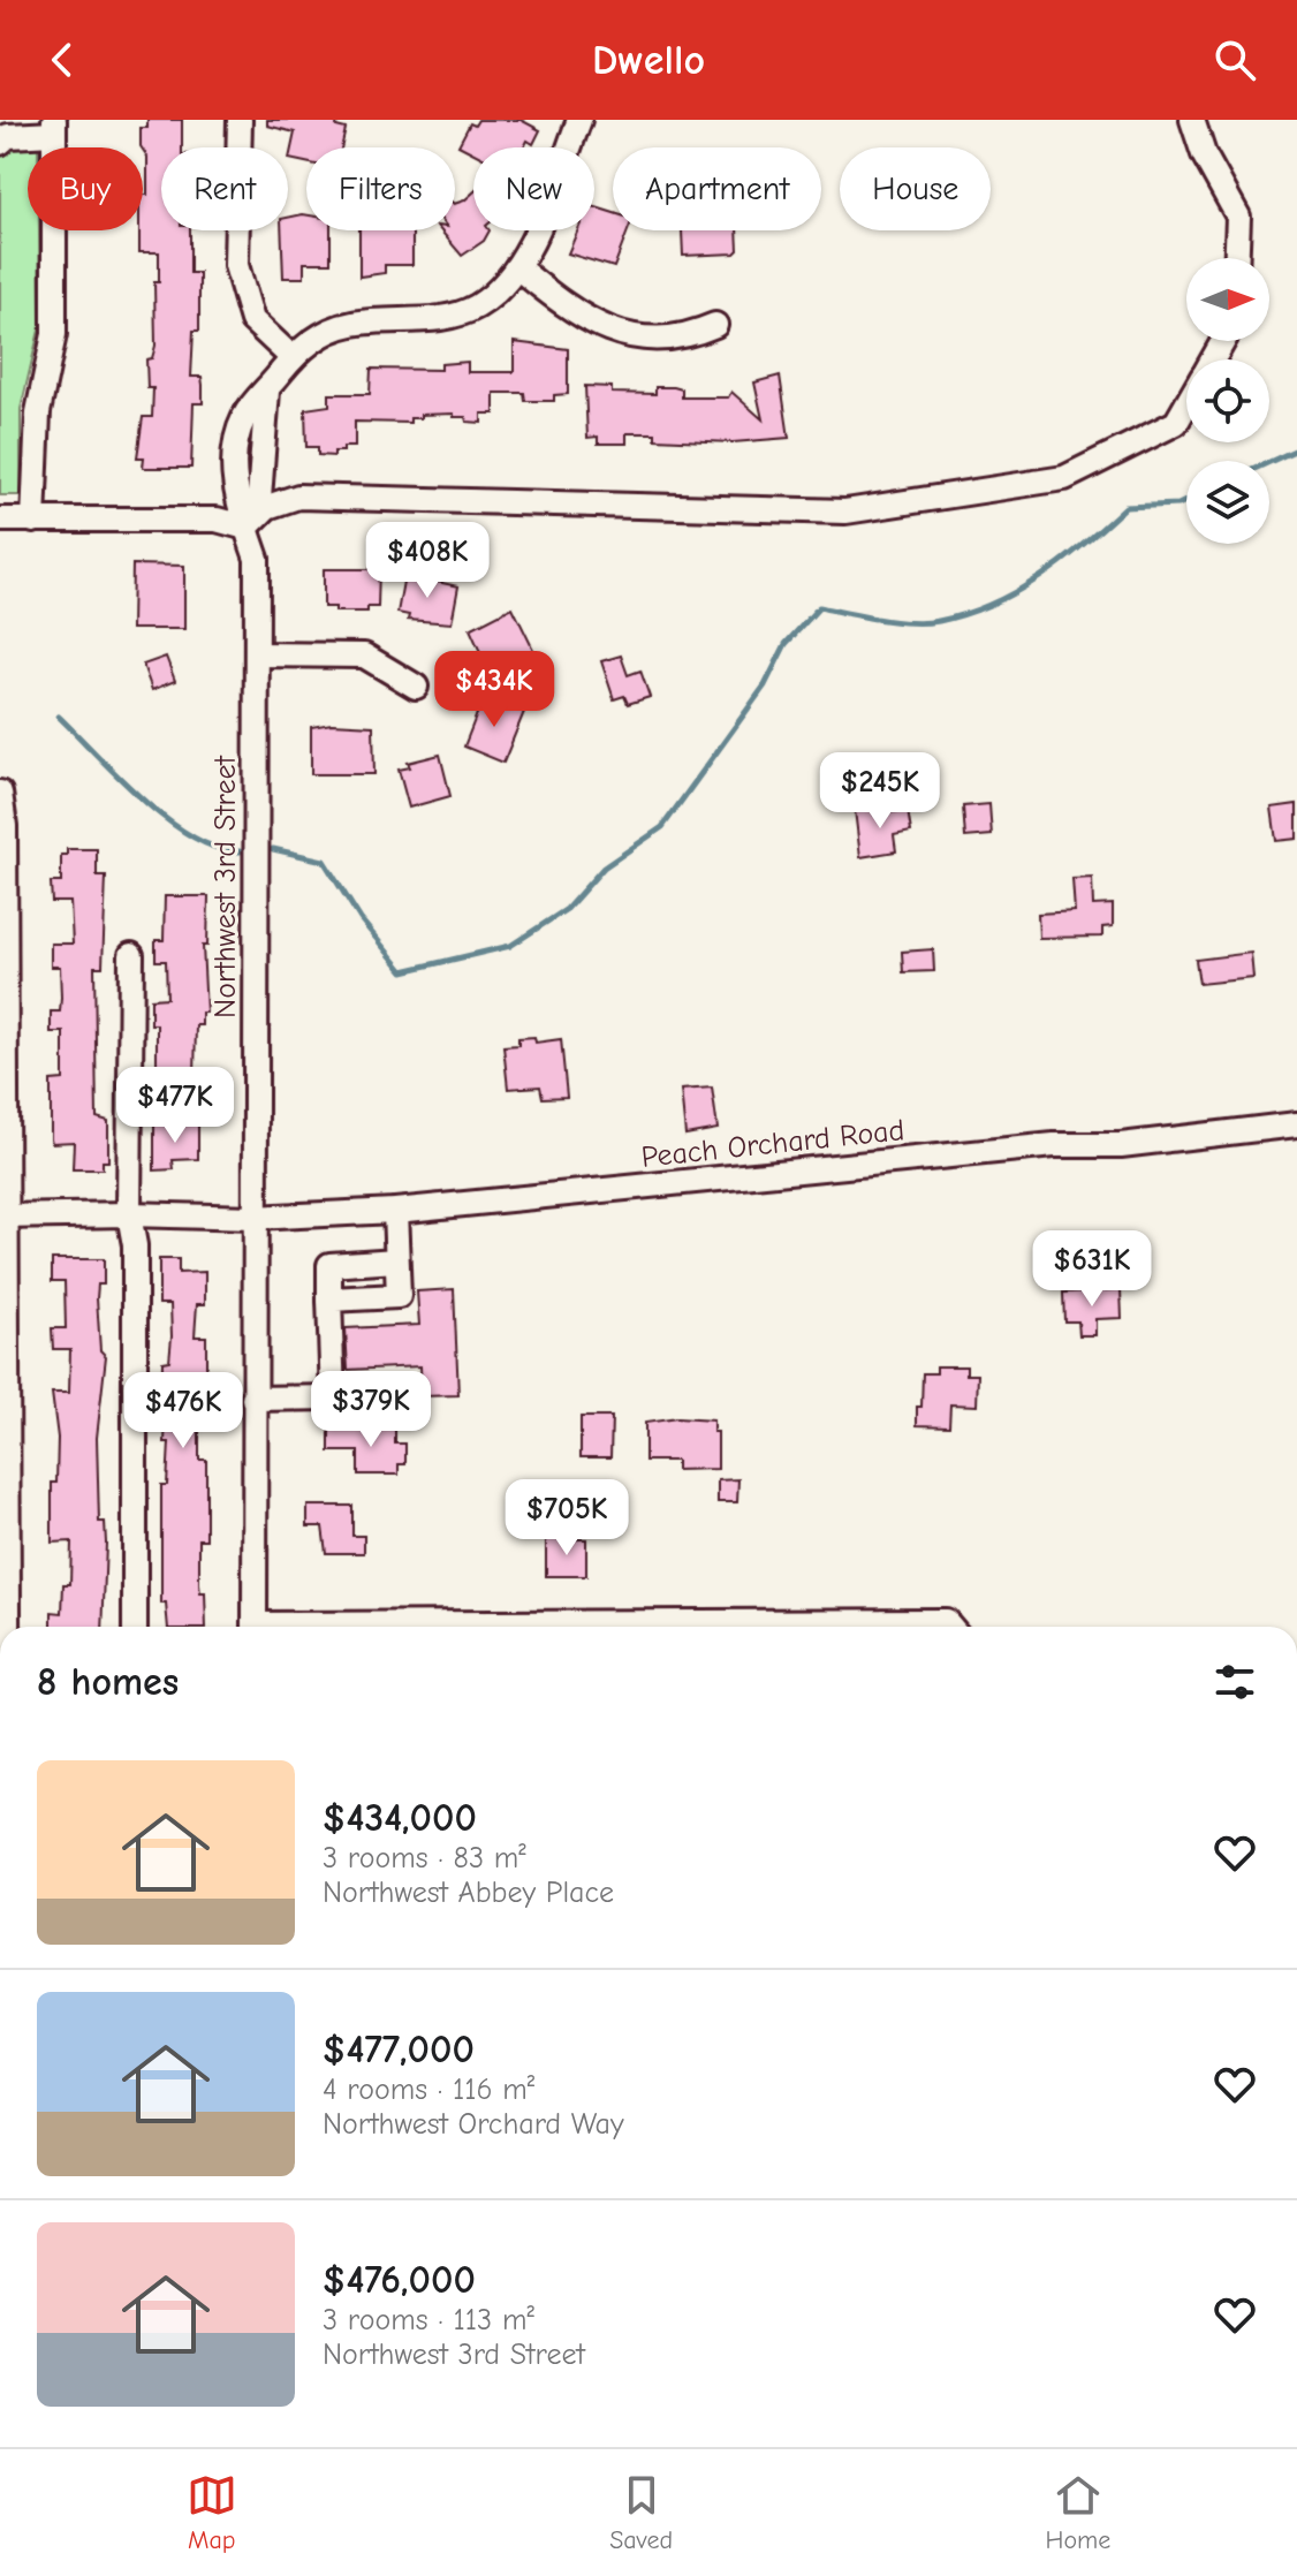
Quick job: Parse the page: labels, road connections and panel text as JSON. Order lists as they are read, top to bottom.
{
  "streets": {
    "street": ["Northwest 3rd Street", "Peach Orchard Road"]
  },
  "crossings": [
    ["Northwest 3rd Street", "Peach Orchard Road"]
  ],
  "north": "right",
  "page": {
    "header": "Dwello",
    "chip": [
      "Buy",
      "Rent",
      "Filters",
      "New",
      "Apartment",
      "House"
    ],
    "price": [
      "$408K",
      "$434K",
      "$245K",
      "$477K",
      "$631K",
      "$379K",
      "$476K",
      "$705K"
    ],
    "heading": "8 homes",
    "list": [
      {
        "name": "$434,000",
        "note": "3 rooms · 83 m² · Northwest Abbey Place"
      },
      {
        "name": "$477,000",
        "note": "4 rooms · 116 m² · Northwest Orchard Way"
      },
      {
        "name": "$476,000",
        "note": "3 rooms · 113 m² · Northwest 3rd Street"
      }
    ],
    "tabs": ["Map", "Saved", "Home"]
  }
}
